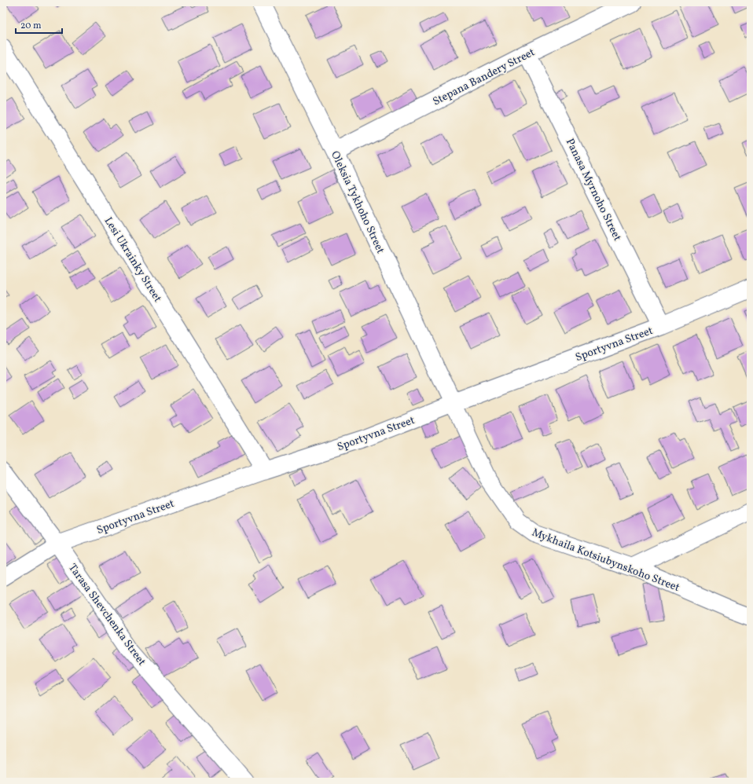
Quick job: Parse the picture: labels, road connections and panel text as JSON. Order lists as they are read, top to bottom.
{
  "streets": {
    "street": [
      "Stepana Bandery Street",
      "Panasa Myrnoho Street",
      "Oleksia Tykhoho Street",
      "Lesi Ukrainky Street",
      "Sportyvna Street",
      "Mykhaila Kotsiubynskoho Street",
      "Tarasa Shevchenka Street"
    ]
  },
  "crossings": [
    ["Stepana Bandery Street", "Panasa Myrnoho Street"],
    ["Stepana Bandery Street", "Oleksia Tykhoho Street"],
    ["Panasa Myrnoho Street", "Sportyvna Street"],
    ["Oleksia Tykhoho Street", "Sportyvna Street"],
    ["Oleksia Tykhoho Street", "Mykhaila Kotsiubynskoho Street"],
    ["Lesi Ukrainky Street", "Sportyvna Street"],
    ["Sportyvna Street", "Mykhaila Kotsiubynskoho Street"],
    ["Sportyvna Street", "Tarasa Shevchenka Street"]
  ],
  "scale_bar": "20 m"
}
